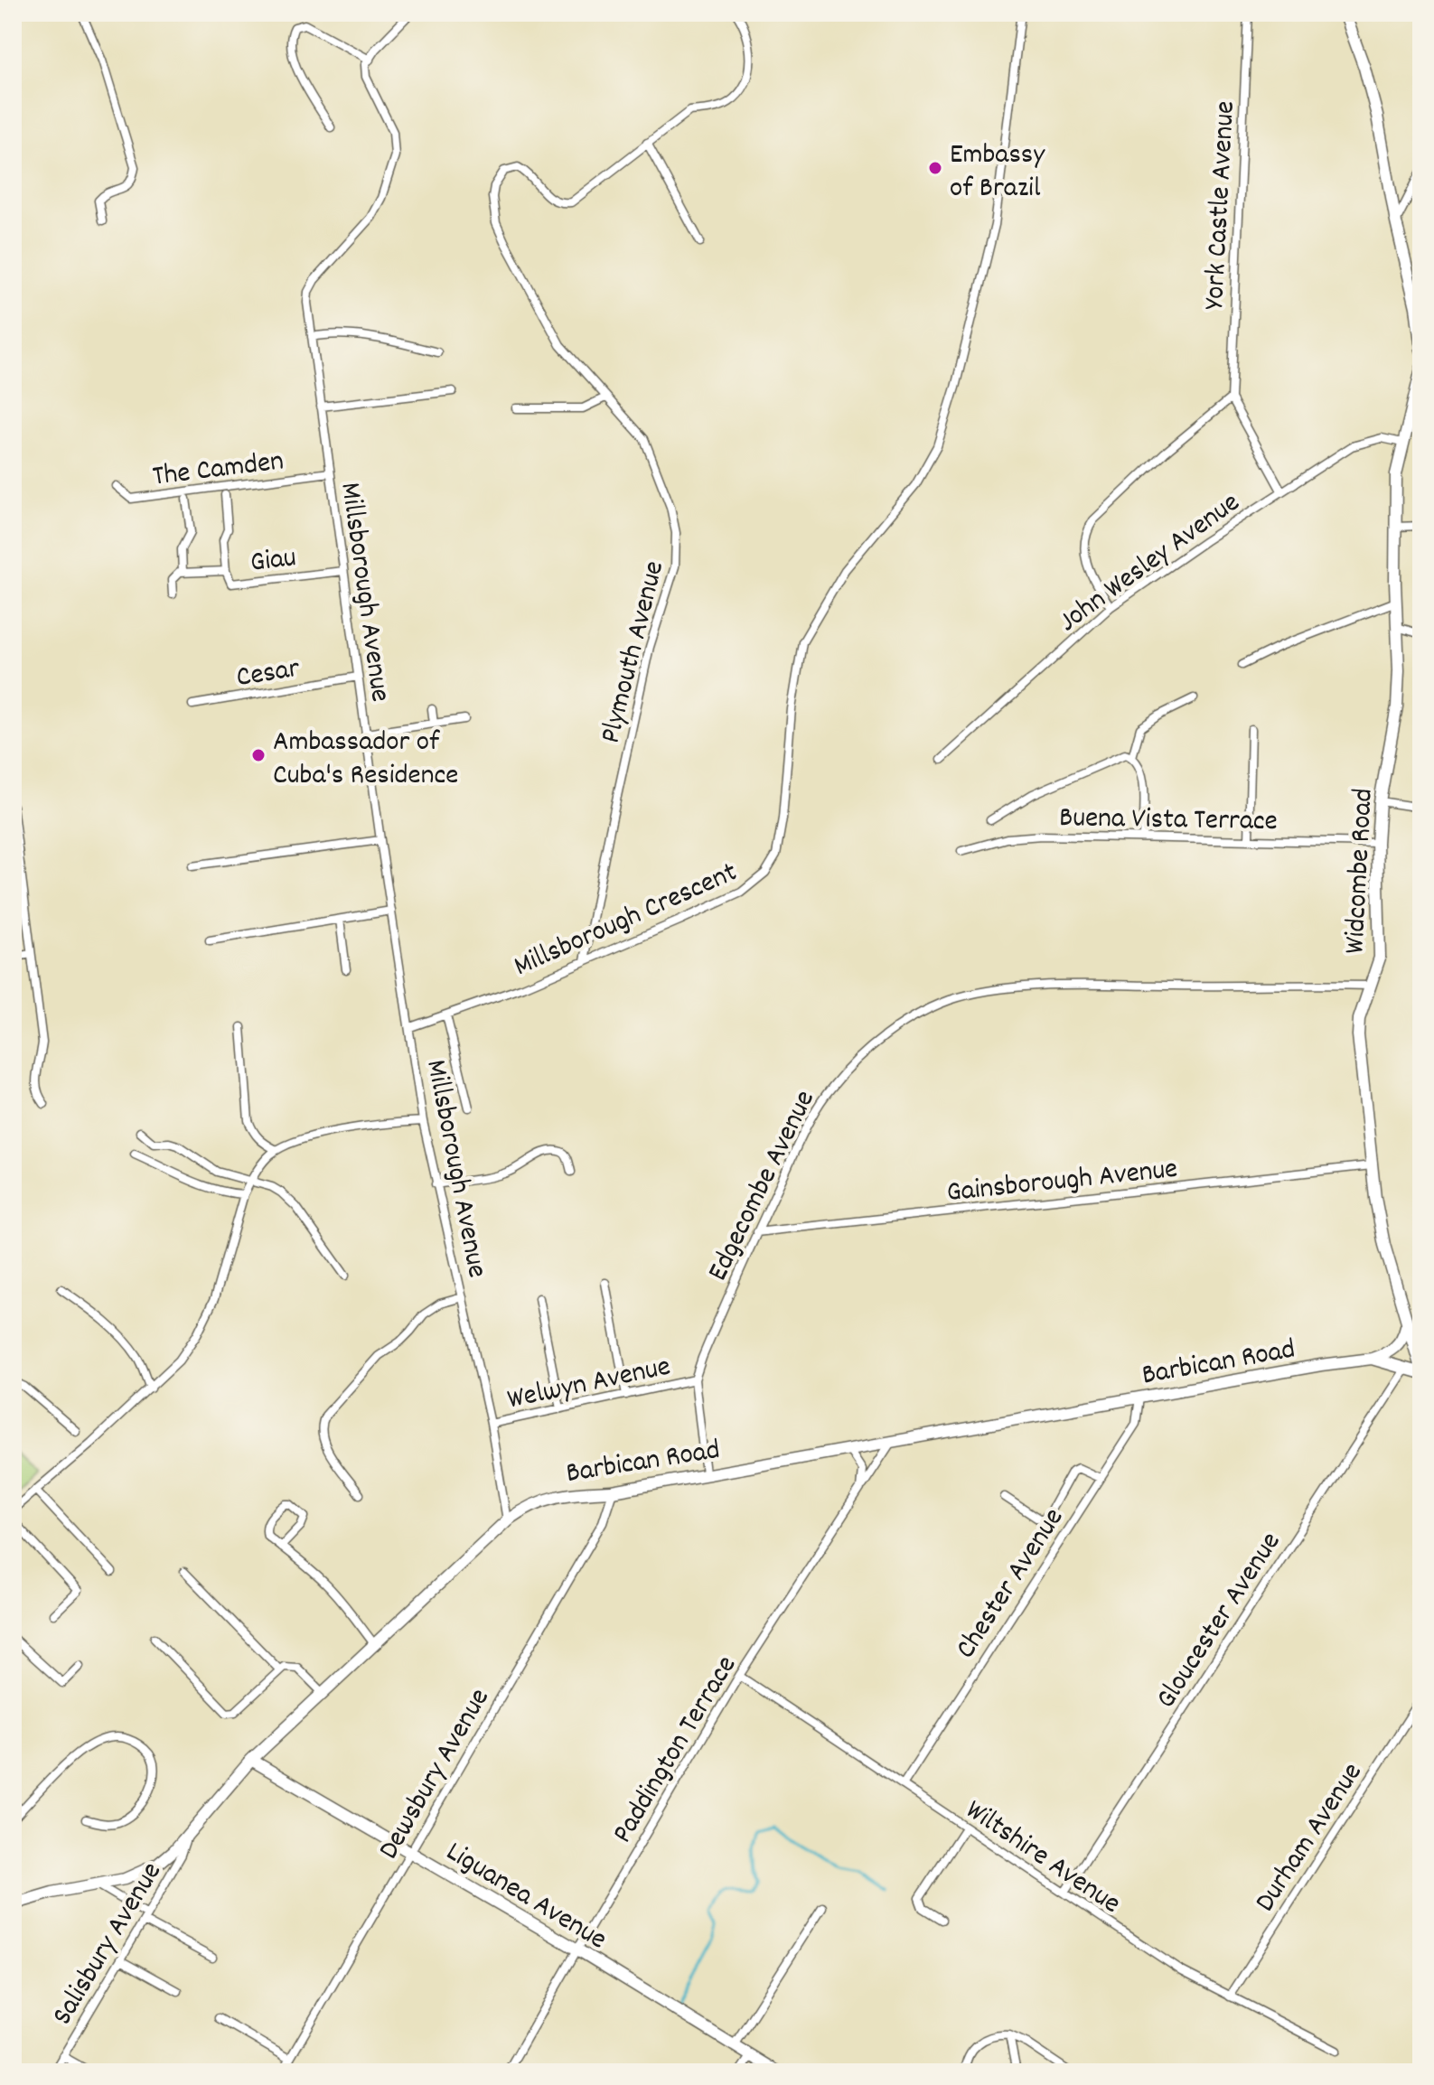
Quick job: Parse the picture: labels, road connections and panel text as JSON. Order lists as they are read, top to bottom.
{
  "streets": {
    "main road": ["Widcombe Road", "Barbican Road", "Liguanea Avenue"],
    "street": [
      "York Castle Avenue",
      "The Camden",
      "Giau",
      "John Wesley Avenue",
      "Millsborough Avenue",
      "Plymouth Avenue",
      "Cesar",
      "Buena Vista Terrace",
      "Millsborough Crescent",
      "Gainsborough Avenue",
      "Edgecombe Avenue",
      "Welwyn Avenue",
      "Chester Avenue",
      "Gloucester Avenue",
      "Paddington Terrace",
      "Dewsbury Avenue",
      "Durham Avenue",
      "Wiltshire Avenue",
      "Salisbury Avenue"
    ]
  },
  "crossings": [
    ["The Camden", "Millsborough Avenue"],
    ["Giau", "Millsborough Avenue"],
    ["John Wesley Avenue", "Widcombe Road"],
    ["Millsborough Avenue", "Cesar"],
    ["Millsborough Avenue", "Millsborough Crescent"],
    ["Millsborough Avenue", "Barbican Road"],
    ["Millsborough Avenue", "Welwyn Avenue"],
    ["Plymouth Avenue", "Millsborough Crescent"],
    ["Buena Vista Terrace", "Widcombe Road"],
    ["Widcombe Road", "Gainsborough Avenue"],
    ["Widcombe Road", "Edgecombe Avenue"],
    ["Widcombe Road", "Barbican Road"],
    ["Gainsborough Avenue", "Edgecombe Avenue"],
    ["Edgecombe Avenue", "Barbican Road"],
    ["Edgecombe Avenue", "Welwyn Avenue"],
    ["Barbican Road", "Chester Avenue"],
    ["Barbican Road", "Gloucester Avenue"],
    ["Barbican Road", "Paddington Terrace"],
    ["Barbican Road", "Dewsbury Avenue"],
    ["Barbican Road", "Liguanea Avenue"],
    ["Barbican Road", "Salisbury Avenue"],
    ["Chester Avenue", "Wiltshire Avenue"],
    ["Gloucester Avenue", "Wiltshire Avenue"],
    ["Paddington Terrace", "Wiltshire Avenue"],
    ["Paddington Terrace", "Liguanea Avenue"],
    ["Dewsbury Avenue", "Liguanea Avenue"],
    ["Durham Avenue", "Wiltshire Avenue"]
  ],
  "places": ["Embassy of Brazil", "Ambassador of Cuba's Residence"]
}
